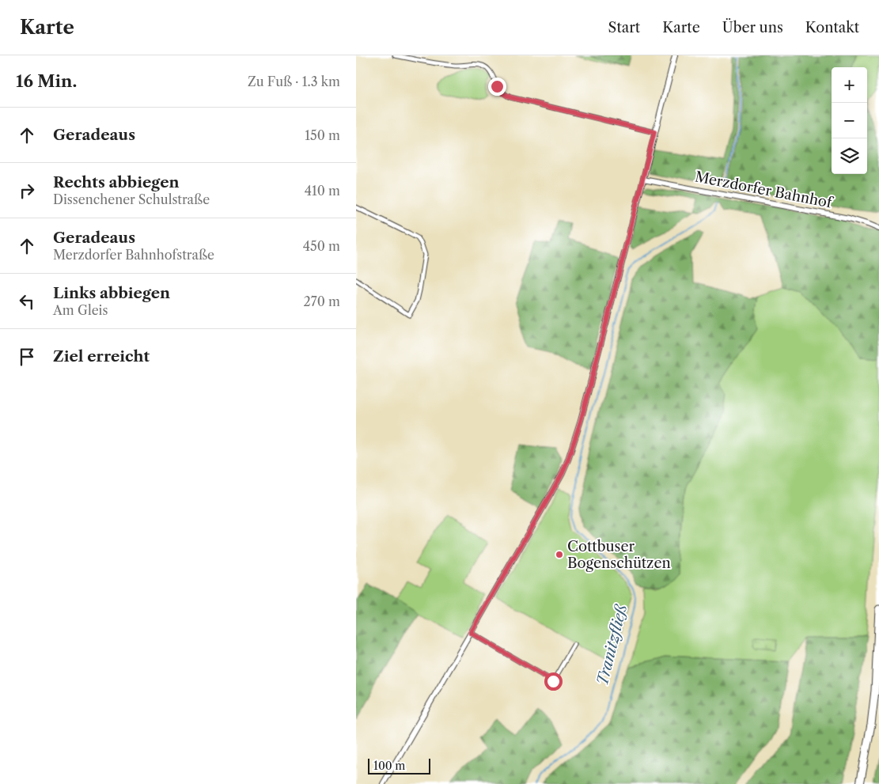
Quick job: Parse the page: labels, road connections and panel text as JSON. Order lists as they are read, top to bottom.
{
  "streets": {
    "street": ["Merzdorfer Bahnhof"]
  },
  "water": ["Tranitzfließ"],
  "places": ["Cottbuser Bogenschützen"],
  "scale_bar": "100 m",
  "page": {
    "header": "Karte",
    "nav": [
      "Start",
      "Karte",
      "Über uns",
      "Kontakt"
    ],
    "heading": ["16 Min.", "Zu Fuß · 1.3 km"],
    "map_buttons": ["+", "−"],
    "list": [
      ["Geradeaus", "150 m"],
      ["Rechts abbiegen", "Dissenchener Schulstraße", "410 m"],
      ["Geradeaus", "Merzdorfer Bahnhofstraße", "450 m"],
      ["Links abbiegen", "Am Gleis", "270 m"],
      "Ziel erreicht"
    ],
    "scale": "100 m"
  }
}
